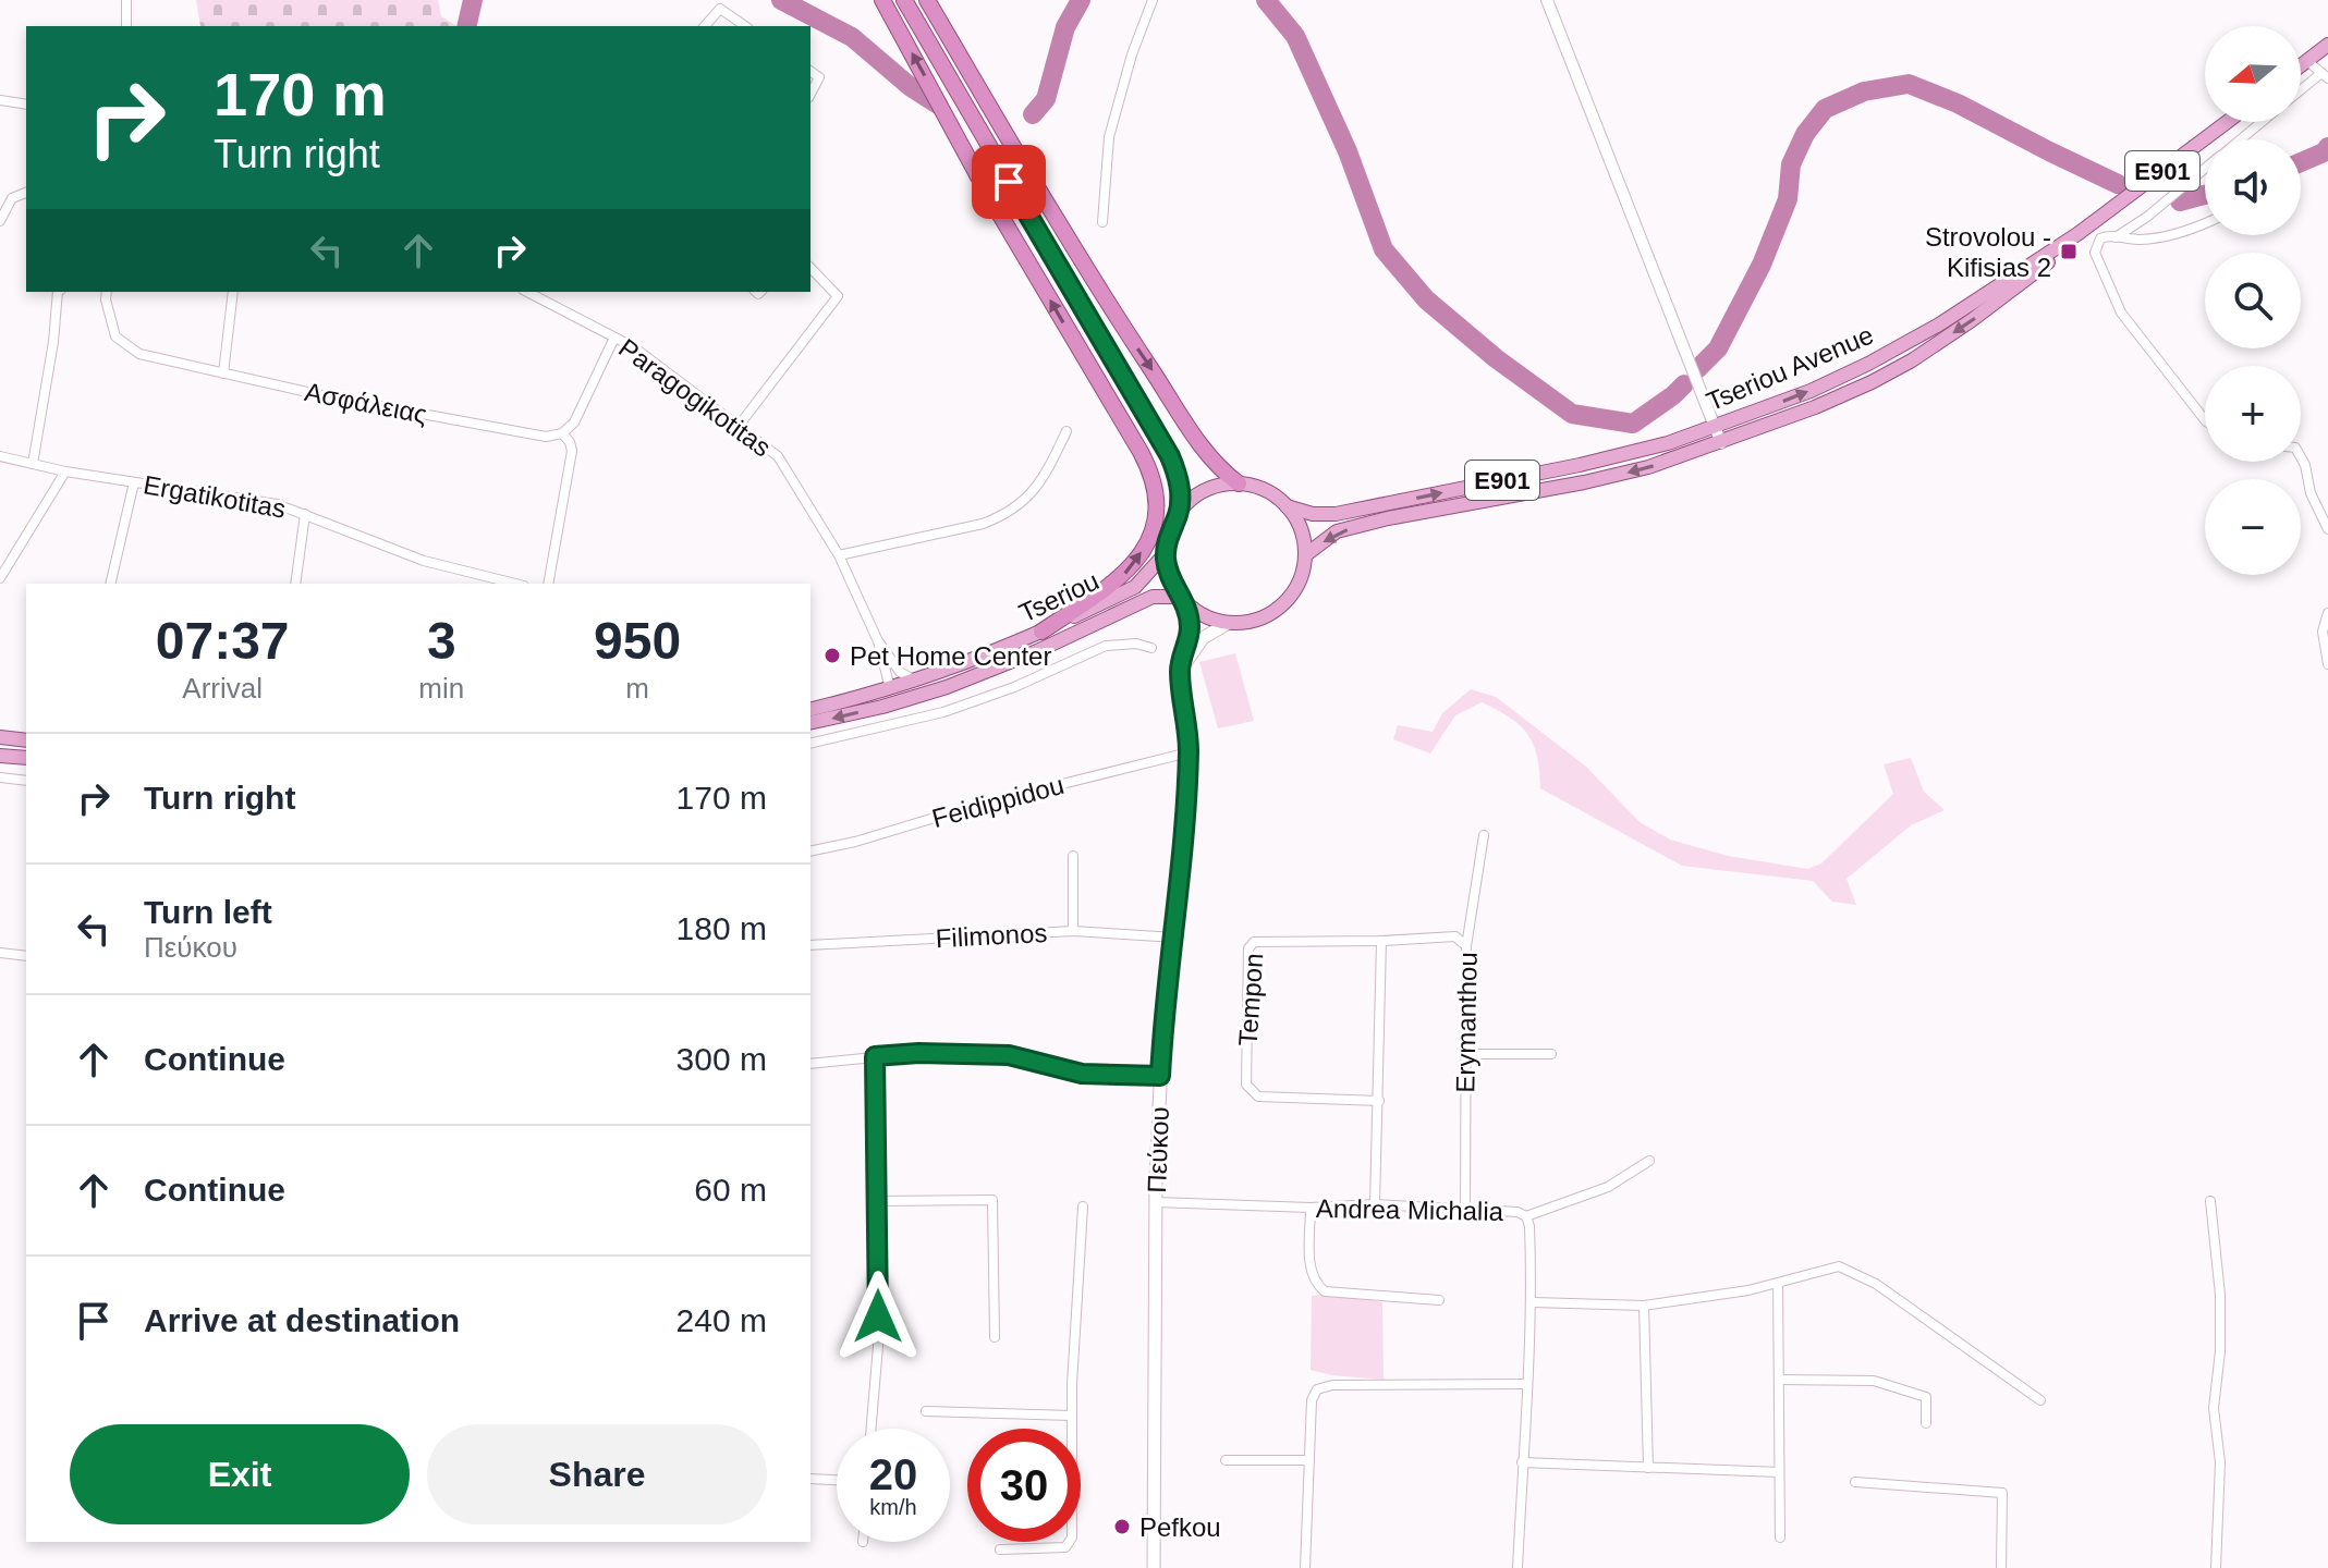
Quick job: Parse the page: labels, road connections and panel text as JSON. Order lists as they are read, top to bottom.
{
  "streets": {
    "main road": [
      "E901",
      "Tseriou Avenue",
      "Tseriou",
      "Πεύκου"
    ],
    "street": [
      "Paragogikotitas",
      "Ασφάλειας",
      "Ergatikotitas",
      "Feidippidou",
      "Filimonos",
      "Tempon",
      "Erymanthou",
      "Andrea Michalia"
    ]
  },
  "crossings": [
    ["Tseriou Avenue", "Tseriou"],
    ["Tseriou Avenue", "Πεύκου"],
    ["Paragogikotitas", "Tseriou"],
    ["Tseriou", "Πεύκου"],
    ["Feidippidou", "Πεύκου"],
    ["Filimonos", "Πεύκου"],
    ["Tempon", "Erymanthou"],
    ["Erymanthou", "Andrea Michalia"],
    ["Πεύκου", "Andrea Michalia"]
  ],
  "places": {
    "transit": ["Strovolou - Kifisias 2"],
    "other": ["Pet Home Center", "Pefkou"]
  },
  "north": "left",
  "page": {
    "map_buttons": ["+", "−"],
    "turn": ["170 m", "Turn right"],
    "eta": [
      "07:37",
      "Arrival",
      "3",
      "min",
      "950",
      "m"
    ],
    "list": [
      {
        "name": "Turn right",
        "value": "170 m"
      },
      {
        "name": "Turn left",
        "note": "Πεύκου",
        "value": "180 m"
      },
      {
        "name": "Continue",
        "value": "300 m"
      },
      {
        "name": "Continue",
        "value": "60 m"
      },
      {
        "name": "Arrive at destination",
        "value": "240 m"
      }
    ],
    "buttons": ["Exit", "Share"],
    "speed": "20 km/h",
    "limit": "30"
  }
}
